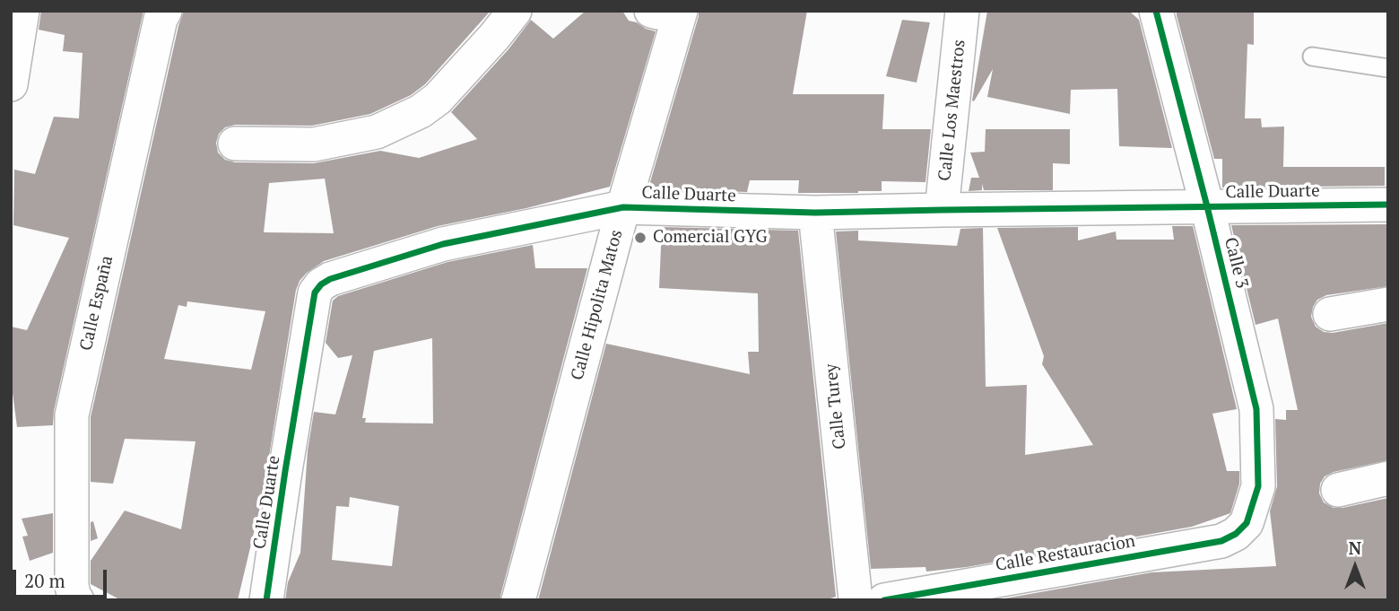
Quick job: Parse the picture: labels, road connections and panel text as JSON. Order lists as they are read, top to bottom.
{
  "streets": {
    "street": [
      "Calle Los Maestros",
      "Calle Duarte",
      "Calle 3",
      "Calle España",
      "Calle Hipolita Matos",
      "Calle Turey",
      "Calle Restauracion"
    ]
  },
  "crossings": [
    ["Calle Los Maestros", "Calle Duarte"],
    ["Calle Duarte", "Calle 3"],
    ["Calle Duarte", "Calle Hipolita Matos"],
    ["Calle Duarte", "Calle Turey"],
    ["Calle 3", "Calle Restauracion"]
  ],
  "places": ["Comercial GYG"],
  "scale_bar": "20 m",
  "north": "top"
}
